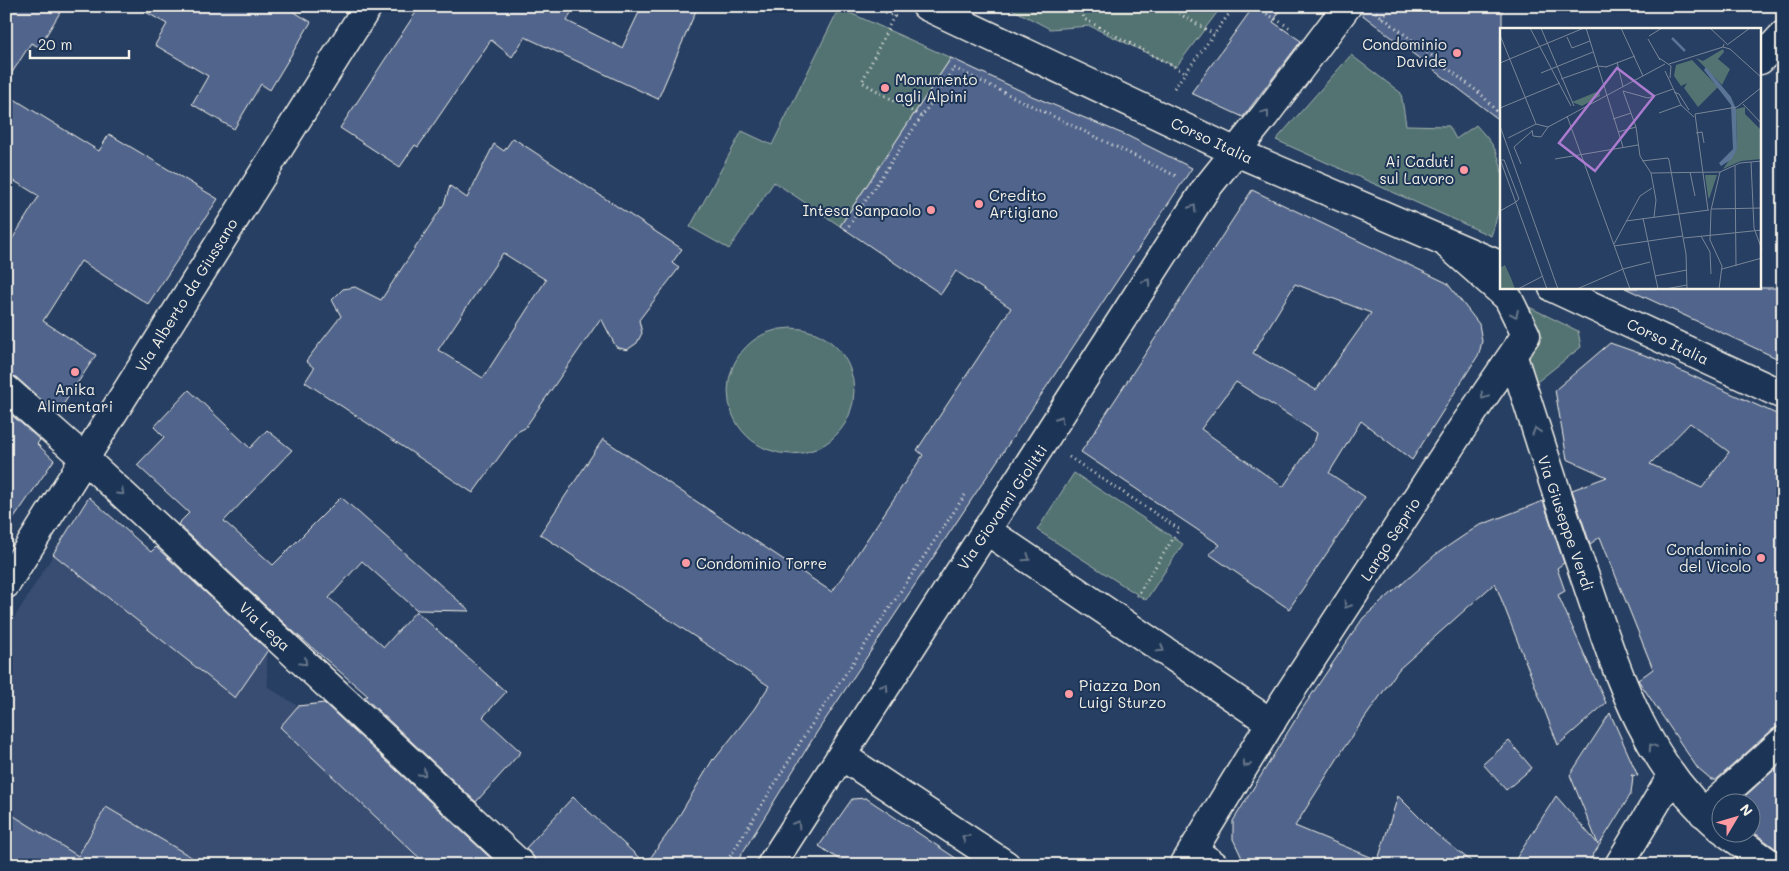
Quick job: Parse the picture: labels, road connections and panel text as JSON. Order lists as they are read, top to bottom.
{
  "streets": {
    "street": [
      "Corso Italia",
      "Via Alberto da Giussano",
      "Via Giovanni Giolitti",
      "Via Giuseppe Verdi",
      "Largo Seprio",
      "Via Lega"
    ]
  },
  "crossings": [
    ["Corso Italia", "Via Giovanni Giolitti"],
    ["Via Alberto da Giussano", "Via Lega"],
    ["Via Giuseppe Verdi", "Largo Seprio"]
  ],
  "one_way": [
    "Via Giovanni Giolitti",
    "Via Giuseppe Verdi",
    "Largo Seprio",
    "Via Lega"
  ],
  "places": [
    "Condominio Davide",
    "Monumento agli Alpini",
    "Ai Caduti sul Lavoro",
    "Credito Artigiano",
    "Intesa Sanpaolo",
    "Anika Alimentari",
    "Condominio del Vicolo",
    "Condominio Torre",
    "Piazza Don Luigi Sturzo"
  ],
  "scale_bar": "20 m",
  "north": "top right"
}
